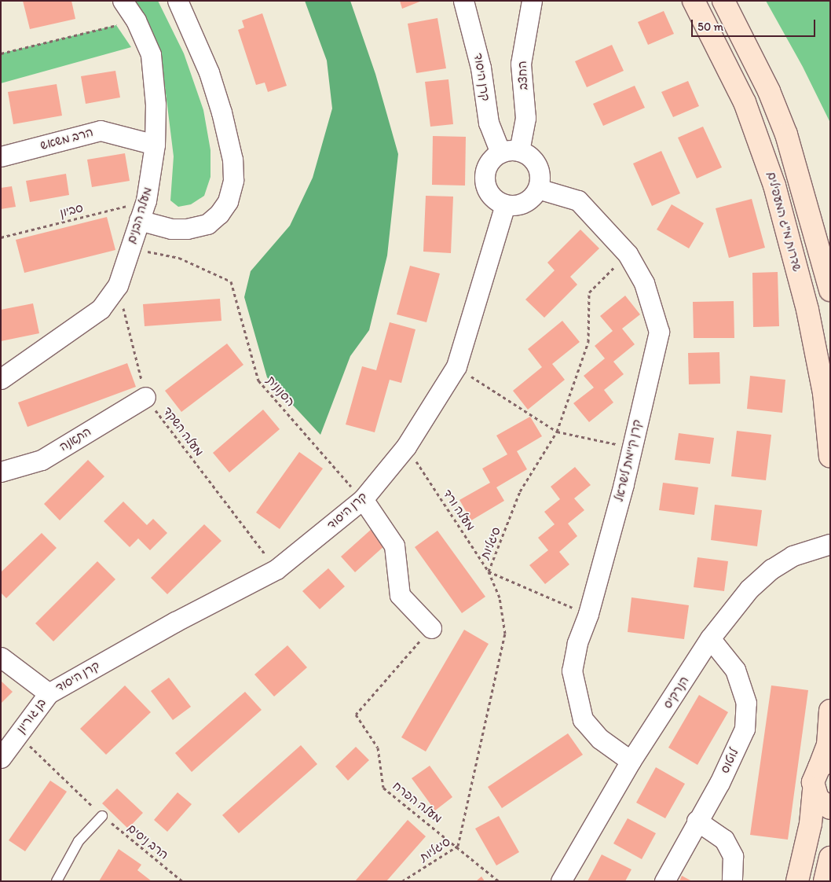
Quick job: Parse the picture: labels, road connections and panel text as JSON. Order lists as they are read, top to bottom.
{
  "streets": {
    "main road": ["שדרות מ\"ג המעפילים"],
    "street": [
      "החצב",
      "קרן היסוד",
      "הרב משאש",
      "מעלה הבנים",
      "התאנה",
      "קרן קיימת לישראל",
      "הנרקיס",
      "בן גוריון",
      "לוטוס"
    ],
    "path": [
      "סביון",
      "הסנונית",
      "מעלה השקד",
      "מעלה ורד",
      "סיגליות",
      "מעלה הפרח",
      "הרב ניסים"
    ]
  },
  "crossings": [
    ["החצב", "קרן היסוד"],
    ["החצב", "קרן קיימת לישראל"],
    ["קרן היסוד", "הסנונית"],
    ["קרן היסוד", "מעלה השקד"],
    ["קרן היסוד", "קרן קיימת לישראל"],
    ["קרן היסוד", "מעלה ורד"],
    ["קרן היסוד", "בן גוריון"],
    ["הרב משאש", "מעלה הבנים"],
    ["סביון", "מעלה הבנים"],
    ["מעלה הבנים", "הסנונית"],
    ["מעלה הבנים", "מעלה השקד"],
    ["מעלה השקד", "התאנה"],
    ["קרן קיימת לישראל", "סיגליות"],
    ["קרן קיימת לישראל", "הנרקיס"],
    ["מעלה ורד", "סיגליות"],
    ["סיגליות", "מעלה הפרח"],
    ["הנרקיס", "לוטוס"],
    ["בן גוריון", "הרב ניסים"]
  ],
  "scale_bar": "50 m"
}
